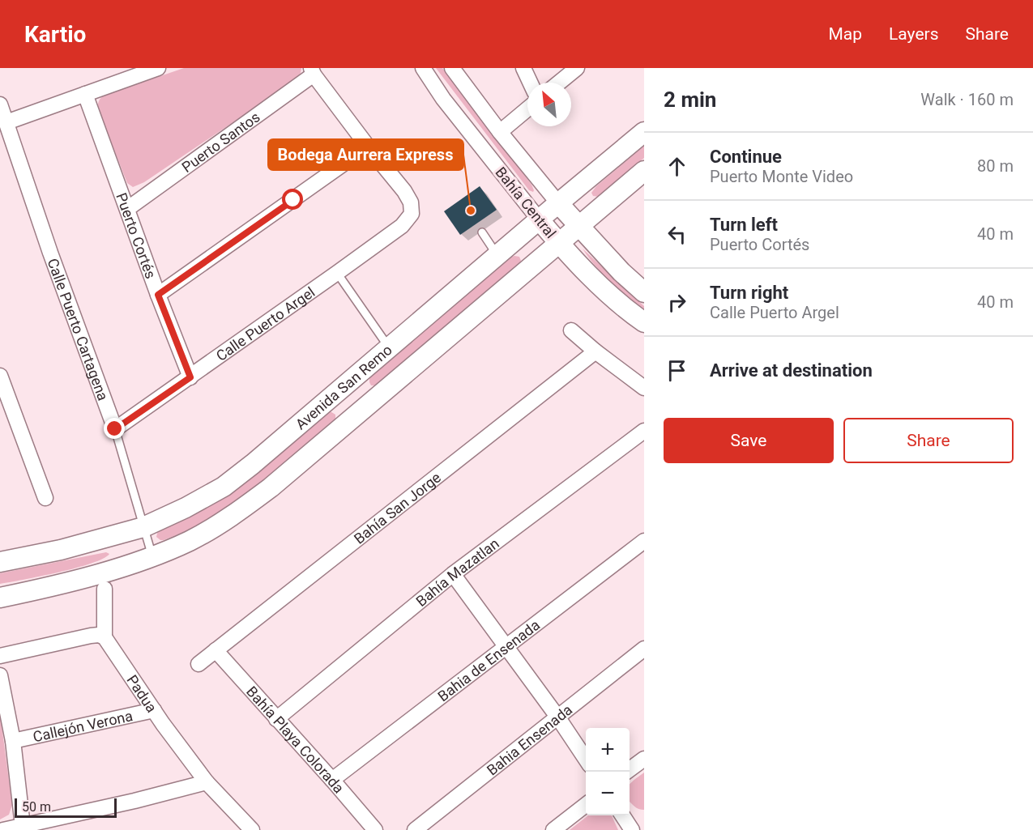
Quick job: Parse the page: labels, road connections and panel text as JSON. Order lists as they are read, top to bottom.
{
  "streets": {
    "street": [
      "Puerto Santos",
      "Bahía Central",
      "Puerto Cortés",
      "Calle Puerto Argel",
      "Calle Puerto Cartagena",
      "Avenida San Remo",
      "Bahía San Jorge",
      "Bahía Mazatlan",
      "Bahia de Ensenada",
      "Padua",
      "Callejón Verona",
      "Bahia Ensenada",
      "Bahía Playa Colorada"
    ]
  },
  "crossings": [
    ["Puerto Santos", "Puerto Cortés"],
    ["Bahía Central", "Avenida San Remo"],
    ["Puerto Cortés", "Calle Puerto Argel"],
    ["Calle Puerto Argel", "Calle Puerto Cartagena"],
    ["Calle Puerto Cartagena", "Avenida San Remo"],
    ["Bahía San Jorge", "Bahía Playa Colorada"],
    ["Bahía Mazatlan", "Bahía Playa Colorada"],
    ["Bahia de Ensenada", "Bahía Playa Colorada"],
    ["Padua", "Callejón Verona"]
  ],
  "places": ["Bodega Aurrera Express"],
  "scale_bar": "50 m",
  "north": "top left",
  "page": {
    "header": "Kartio",
    "nav": ["Map", "Layers", "Share"],
    "heading": ["2 min", "Walk · 160 m"],
    "list": [
      ["Continue", "Puerto Monte Video", "80 m"],
      ["Turn left", "Puerto Cortés", "40 m"],
      ["Turn right", "Calle Puerto Argel", "40 m"],
      "Arrive at destination"
    ],
    "buttons": ["Save", "Share"],
    "map_buttons": ["+", "−"],
    "scale": "50 m"
  }
}
